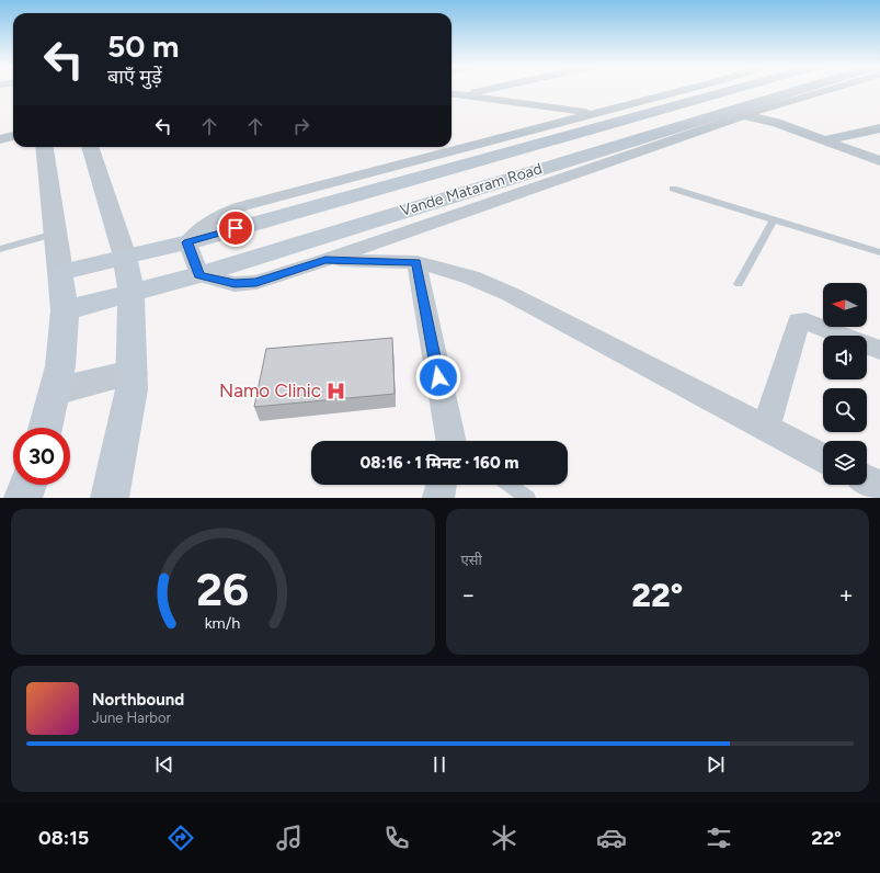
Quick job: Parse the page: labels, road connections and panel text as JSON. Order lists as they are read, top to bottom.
{
  "streets": {
    "main road": ["Vande Mataram Road"]
  },
  "places": {
    "hospital": ["Namo Clinic"]
  },
  "north": "left",
  "page": {
    "turn": ["50 m", "बाएँ मुड़ें"],
    "limit": "30",
    "trip": "08:16 · 1 मिनट · 160 m",
    "tile": "एसी",
    "heat": ["−", "22°", "+"],
    "song": ["Northbound", "June Harbor"],
    "tabs": ["08:15", "22°"],
    "gauge": ["26", "km/h"]
  }
}
